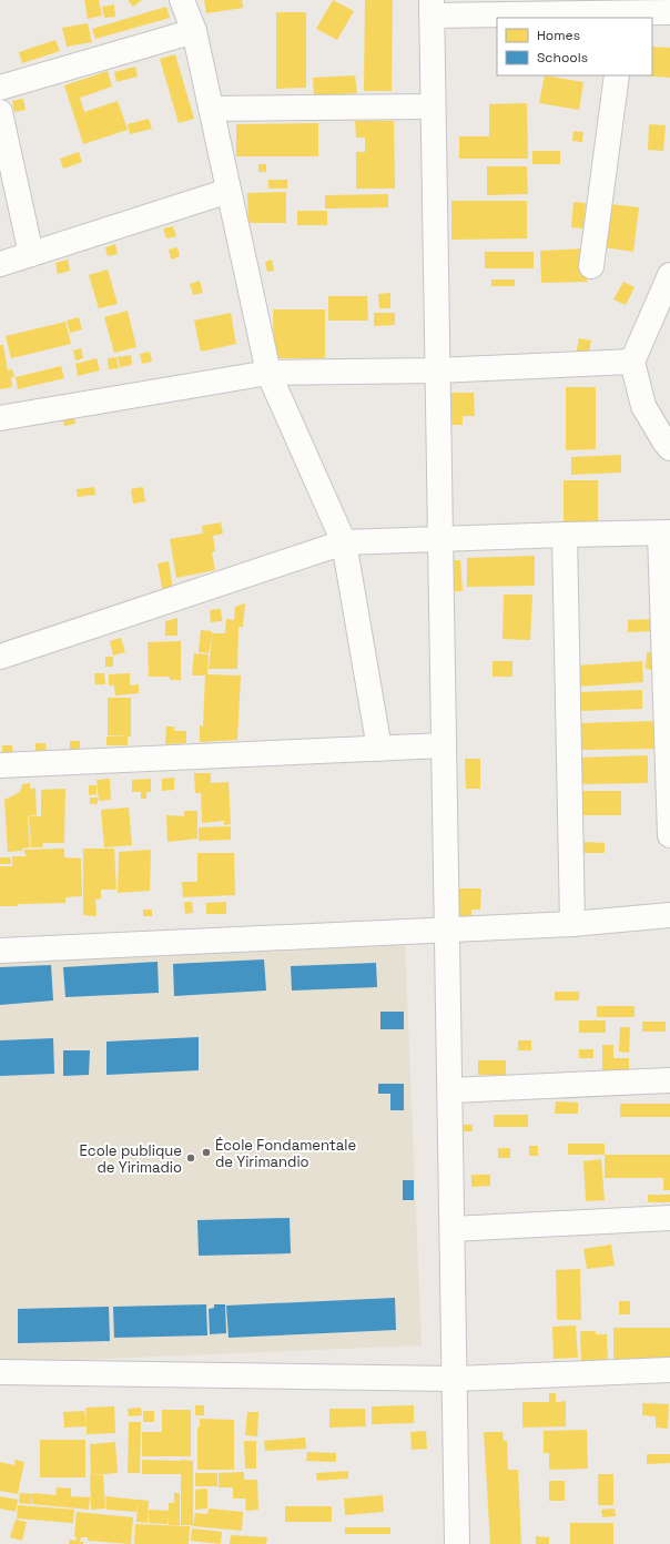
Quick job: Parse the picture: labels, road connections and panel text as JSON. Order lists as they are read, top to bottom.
{
  "places": ["École Fondamentale de Yirimandio", "Ecole publique de Yirimadio"],
  "legend": ["Homes", "Schools"]
}
